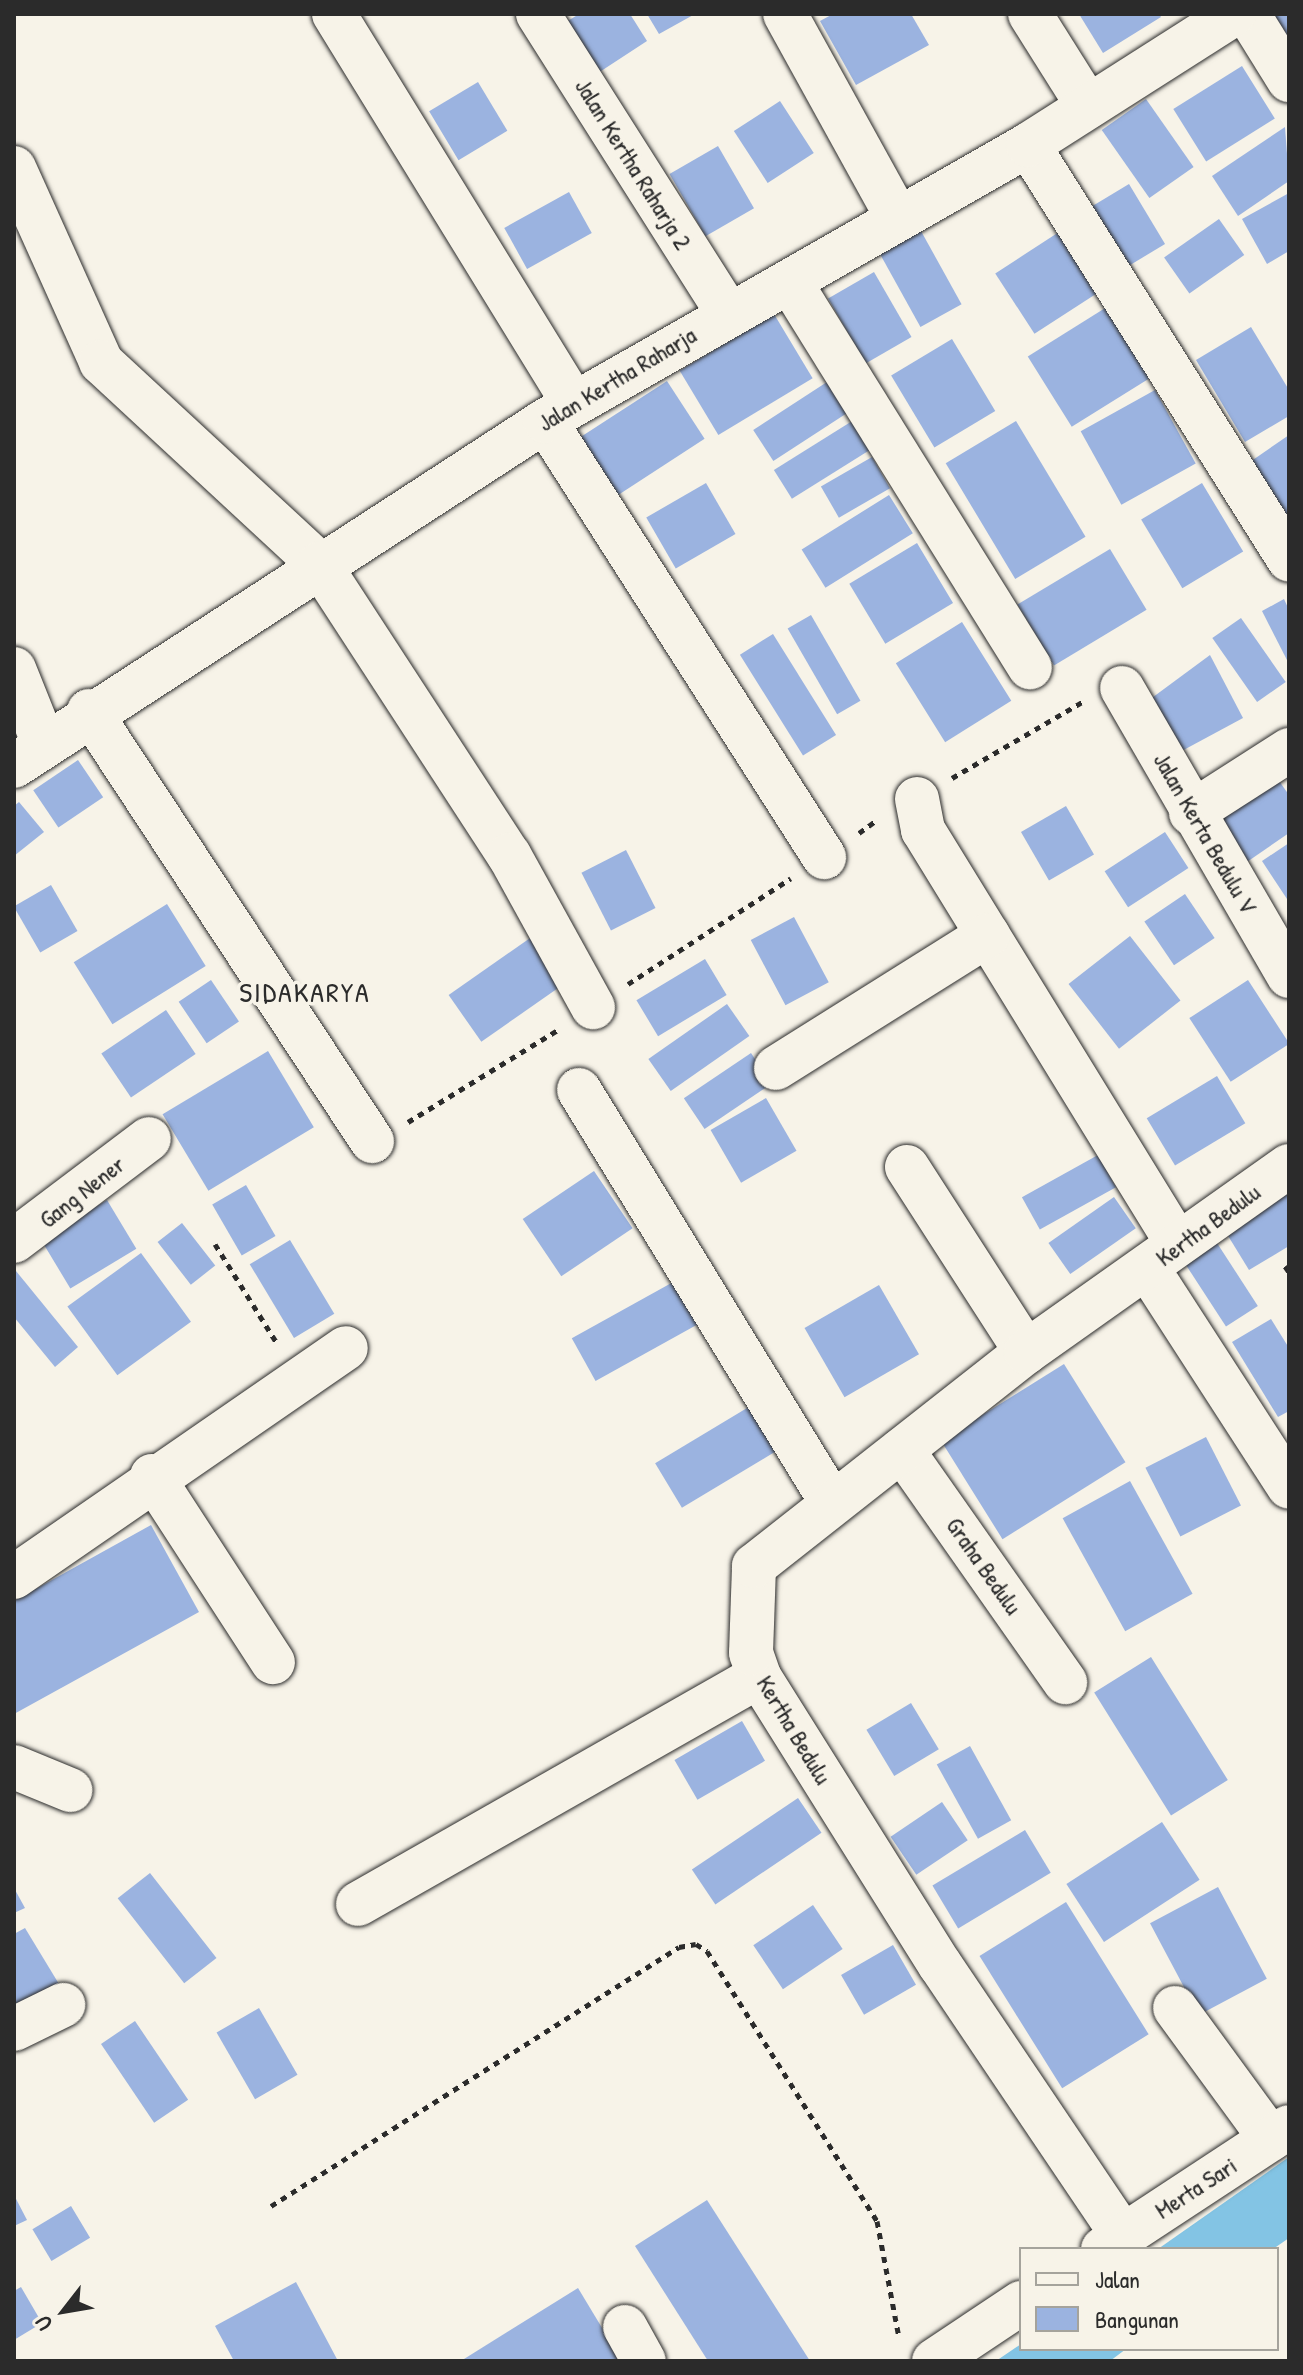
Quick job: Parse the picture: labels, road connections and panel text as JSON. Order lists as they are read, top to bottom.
{
  "streets": {
    "street": [
      "Jalan Kertha Raharja 2",
      "Jalan Kertha Raharja",
      "Jalan Kerta Bedulu V",
      "Gang Nener",
      "Kertha Bedulu",
      "Graha Bedulu",
      "Merta Sari"
    ]
  },
  "crossings": [
    ["Jalan Kertha Raharja 2", "Jalan Kertha Raharja"],
    ["Kertha Bedulu", "Graha Bedulu"],
    ["Kertha Bedulu", "Merta Sari"]
  ],
  "districts": ["SIDAKARYA"],
  "legend": ["Jalan", "Bangunan"],
  "north": "bottom left"
}
